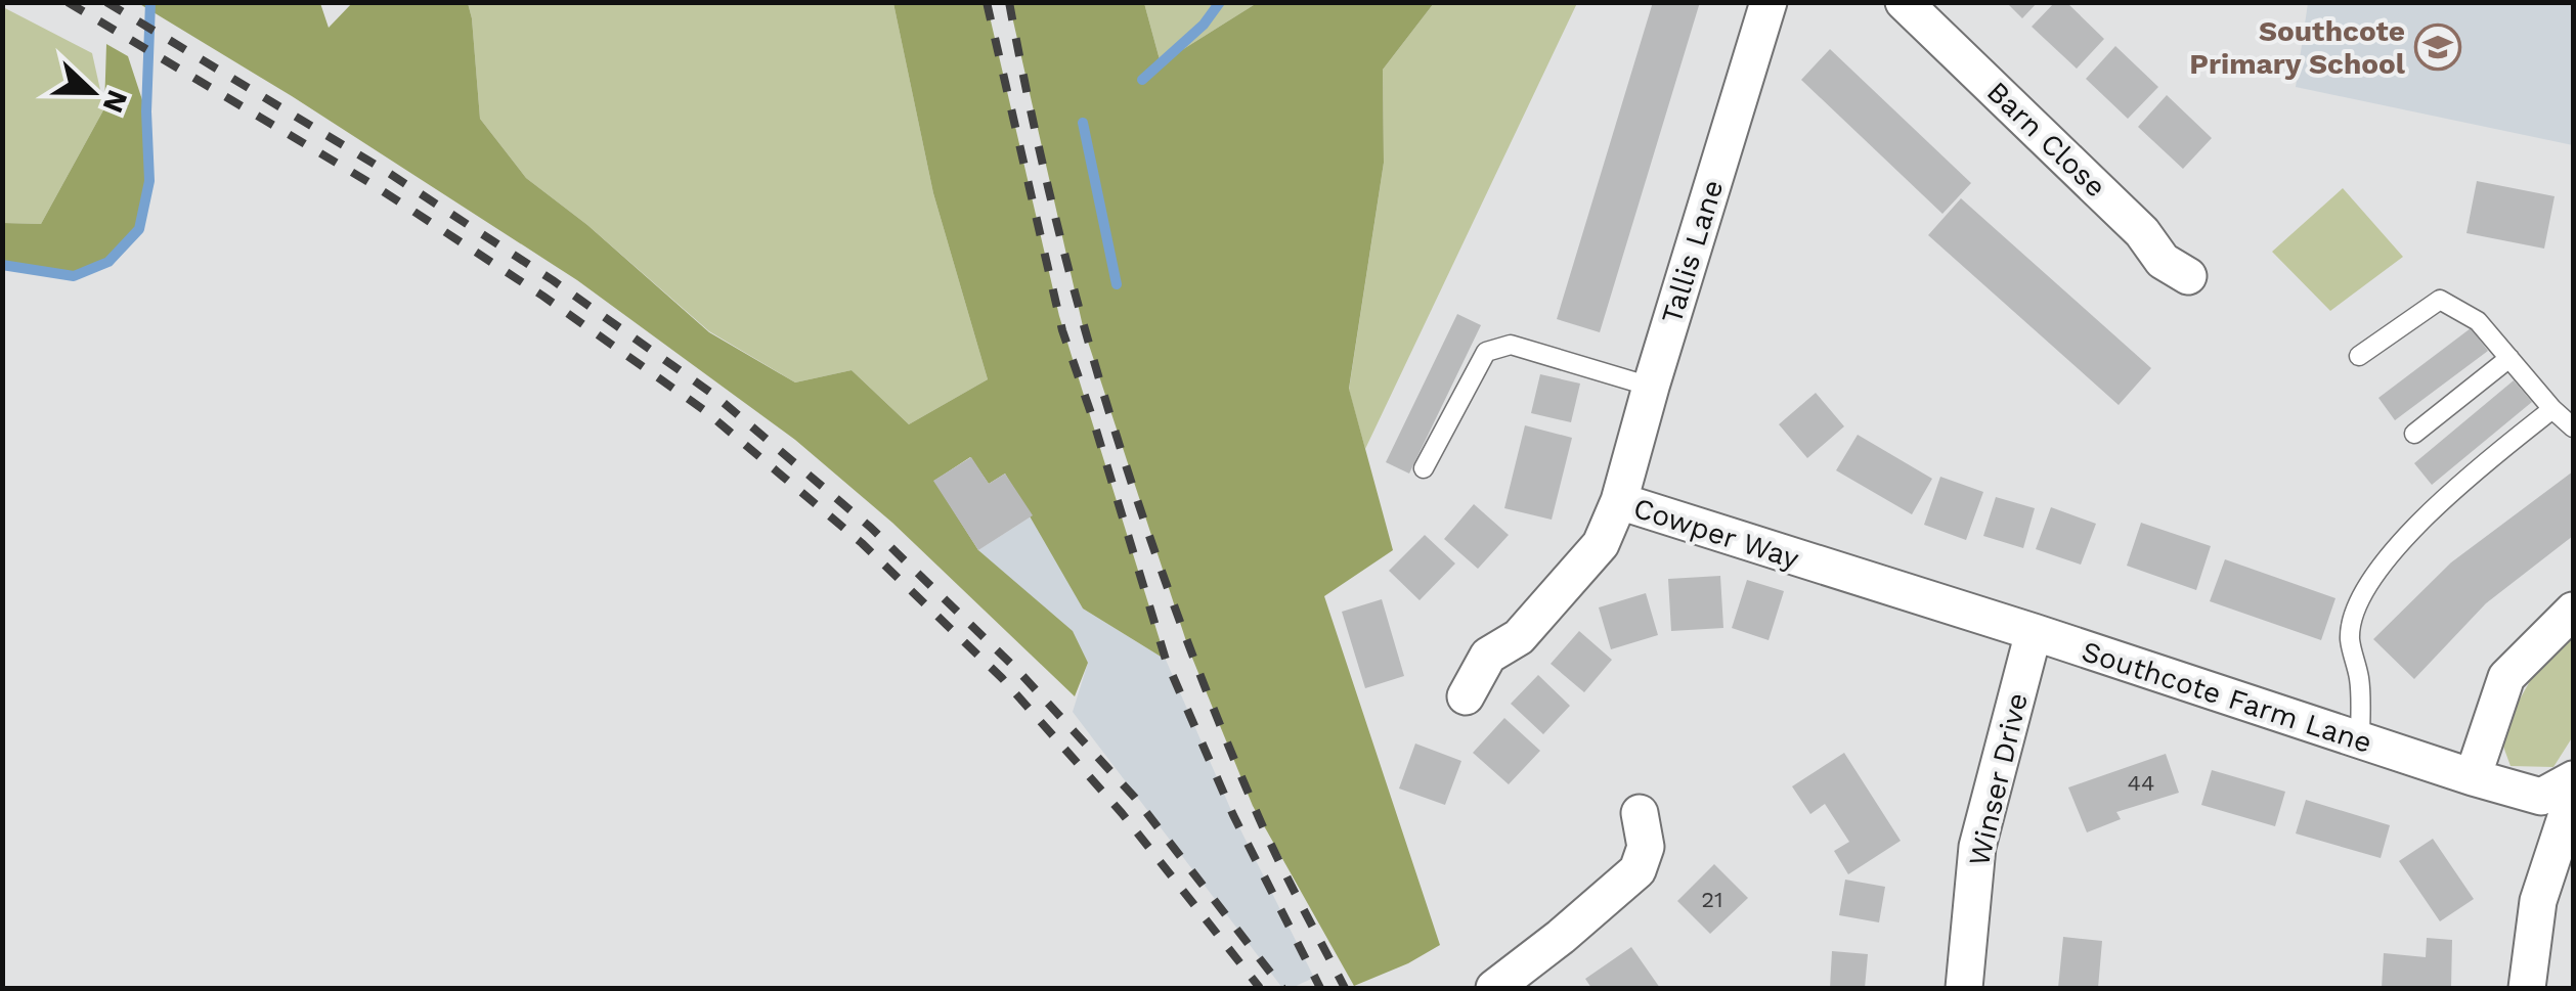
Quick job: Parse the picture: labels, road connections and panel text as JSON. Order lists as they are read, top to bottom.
{
  "streets": {
    "street": [
      "Barn Close",
      "Tallis Lane",
      "Cowper Way",
      "Southcote Farm Lane",
      "Winser Drive"
    ]
  },
  "crossings": [
    ["Tallis Lane", "Cowper Way"],
    ["Cowper Way", "Southcote Farm Lane"],
    ["Southcote Farm Lane", "Winser Drive"]
  ],
  "places": {
    "school or university": ["Southcote Primary School"]
  },
  "house_numbers": ["44", "21"],
  "north": "right"
}
